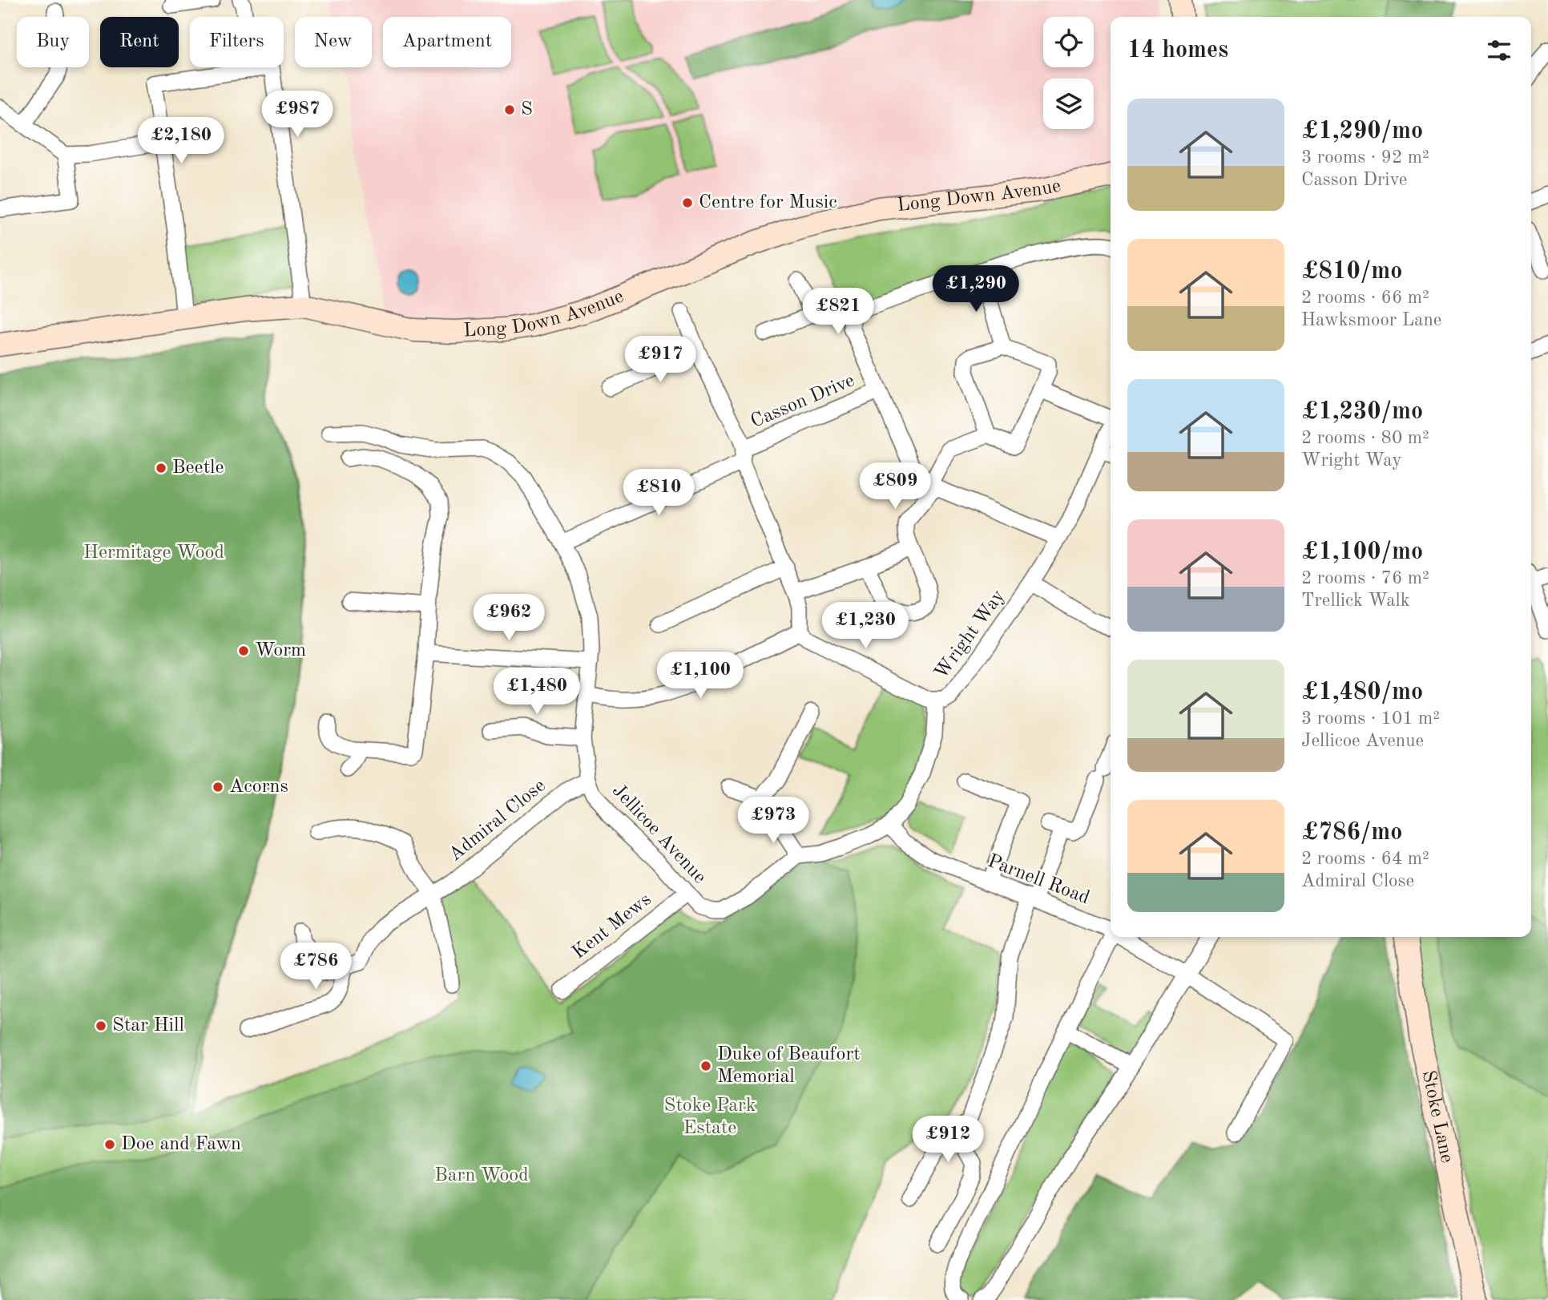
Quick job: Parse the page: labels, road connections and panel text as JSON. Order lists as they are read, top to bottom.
{
  "streets": {
    "street": [
      "Long Down Avenue",
      "Casson Drive",
      "Wright Way",
      "Admiral Close",
      "Jellicoe Avenue",
      "Parnell Road",
      "Kent Mews",
      "Stoke Lane"
    ]
  },
  "crossings": [
    ["Casson Drive", "Wright Way"],
    ["Casson Drive", "Jellicoe Avenue"],
    ["Wright Way", "Jellicoe Avenue"],
    ["Admiral Close", "Jellicoe Avenue"],
    ["Jellicoe Avenue", "Parnell Road"],
    ["Jellicoe Avenue", "Kent Mews"]
  ],
  "parks": ["Hermitage Wood", "Stoke Park Estate", "Barn Wood"],
  "places": [
    "S",
    "Centre for Music",
    "Beetle",
    "Worm",
    "Acorns",
    "Star Hill",
    "Duke of Beaufort Memorial",
    "Doe and Fawn"
  ],
  "page": {
    "chip": [
      "Buy",
      "Rent",
      "Filters",
      "New",
      "Apartment"
    ],
    "heading": "14 homes",
    "list": [
      {
        "name": "£1,290/mo",
        "note": "3 rooms · 92 m² · Casson Drive"
      },
      {
        "name": "£810/mo",
        "note": "2 rooms · 66 m² · Hawksmoor Lane"
      },
      {
        "name": "£1,230/mo",
        "note": "2 rooms · 80 m² · Wright Way"
      },
      {
        "name": "£1,100/mo",
        "note": "2 rooms · 76 m² · Trellick Walk"
      },
      {
        "name": "£1,480/mo",
        "note": "3 rooms · 101 m² · Jellicoe Avenue"
      },
      {
        "name": "£786/mo",
        "note": "2 rooms · 64 m² · Admiral Close"
      }
    ],
    "price": [
      "£987",
      "£2,180",
      "£1,290",
      "£821",
      "£917",
      "£809",
      "£810",
      "£962",
      "£1,230",
      "£1,100",
      "£1,480",
      "£973",
      "£786",
      "£912"
    ]
  }
}
